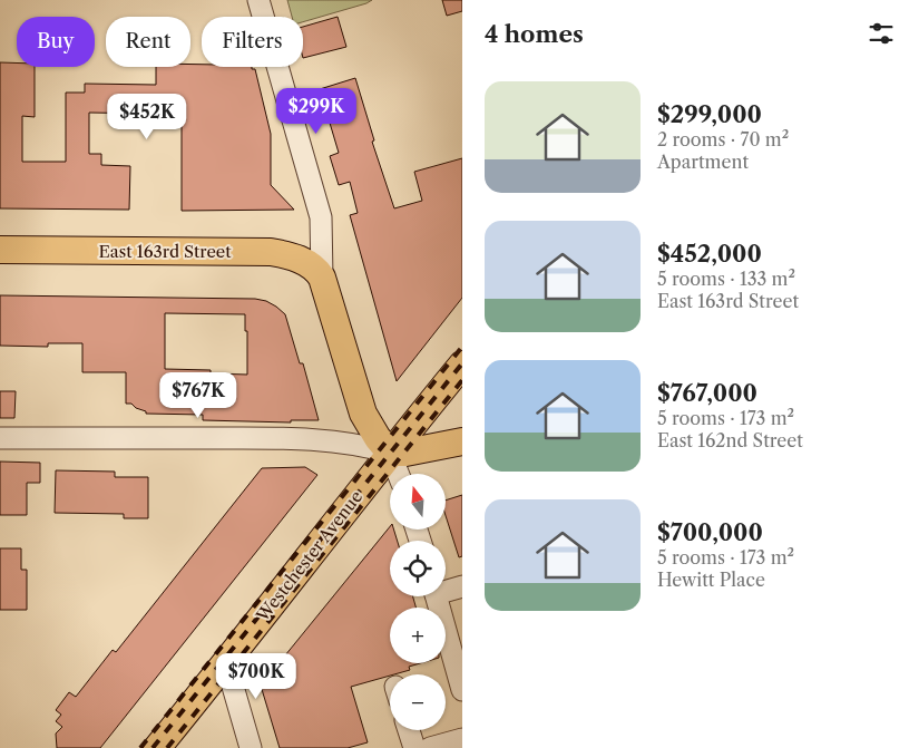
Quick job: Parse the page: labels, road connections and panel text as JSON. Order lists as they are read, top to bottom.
{
  "streets": {
    "main road": ["East 163rd Street", "Westchester Avenue"]
  },
  "north": "top",
  "page": {
    "heading": "4 homes",
    "chip": ["Buy", "Rent", "Filters"],
    "list": [
      {
        "name": "$299,000",
        "note": "2 rooms · 70 m² · Apartment"
      },
      {
        "name": "$452,000",
        "note": "5 rooms · 133 m² · East 163rd Street"
      },
      {
        "name": "$767,000",
        "note": "5 rooms · 173 m² · East 162nd Street"
      },
      {
        "name": "$700,000",
        "note": "5 rooms · 173 m² · Hewitt Place"
      }
    ],
    "price": [
      "$299K",
      "$452K",
      "$767K",
      "$700K"
    ],
    "map_buttons": ["+", "−"]
  }
}
